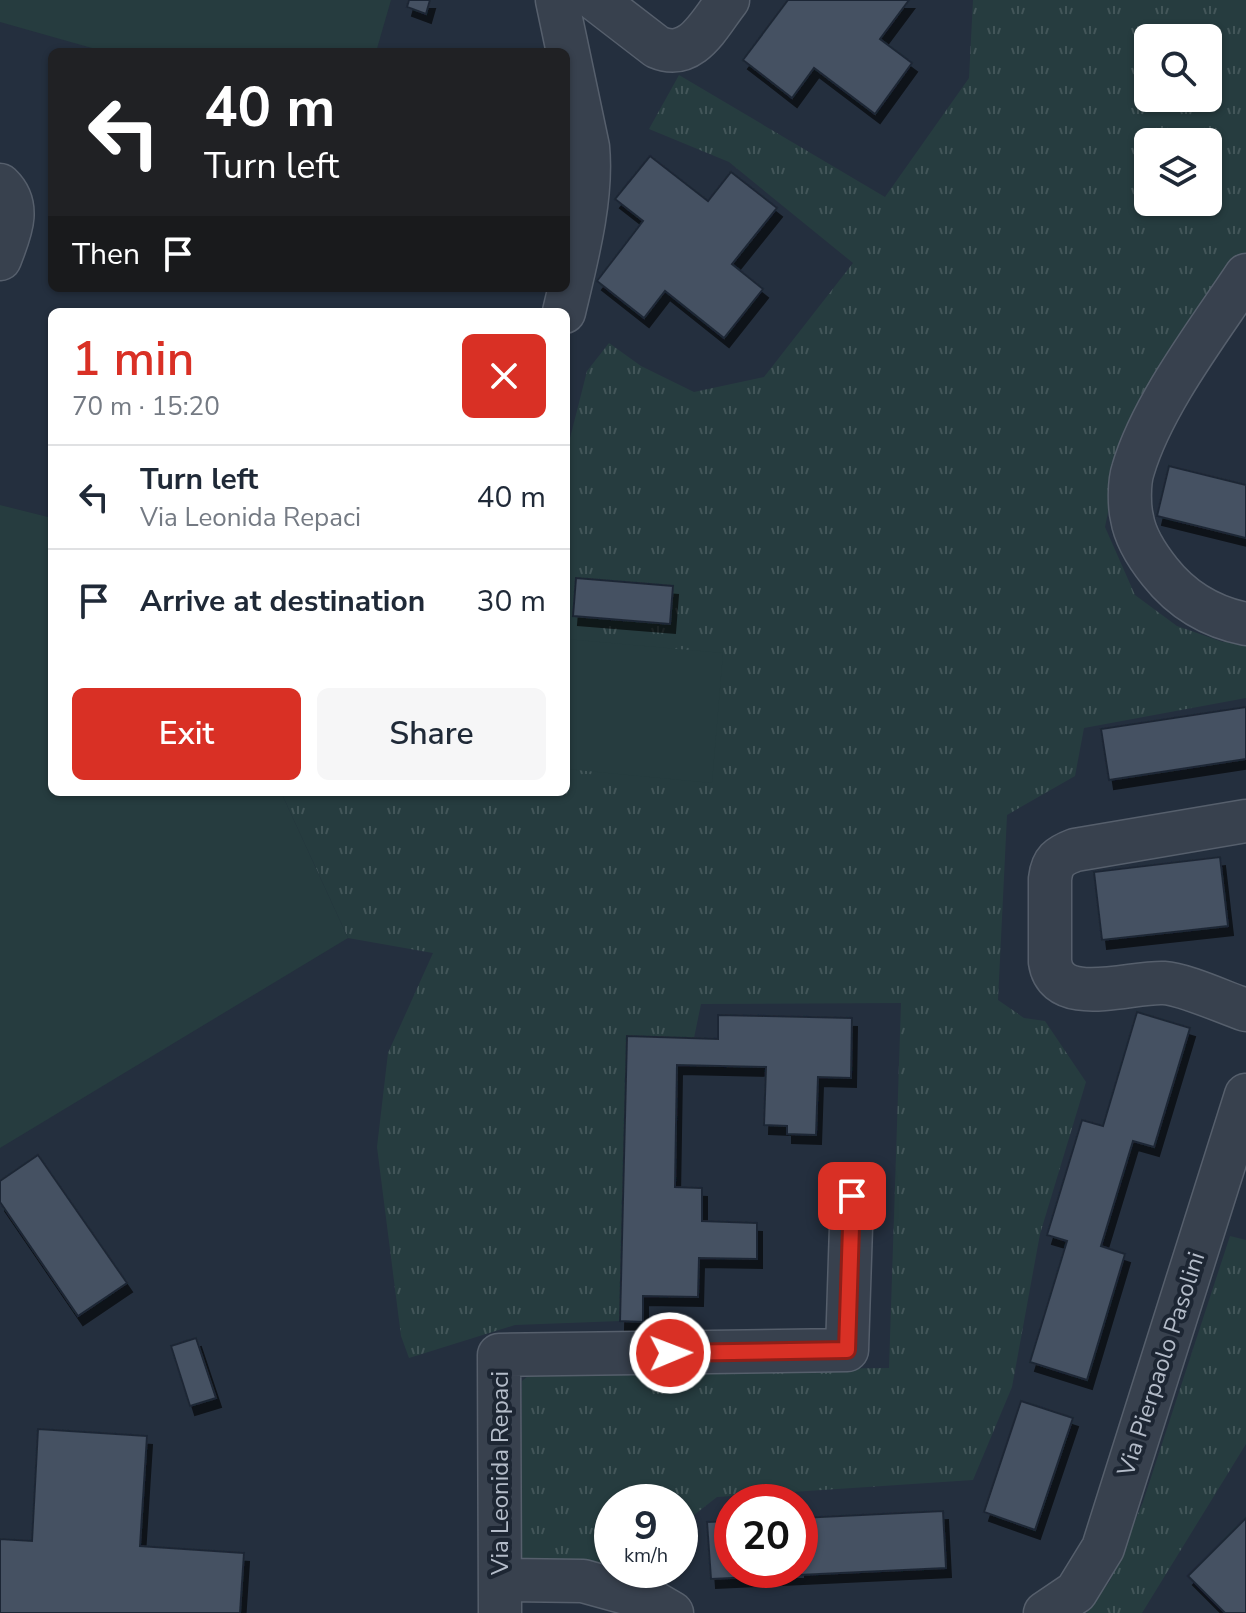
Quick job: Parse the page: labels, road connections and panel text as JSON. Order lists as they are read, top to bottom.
{
  "streets": {
    "street": ["Via Pierpaolo Pasolini", "Via Leonida Repaci"]
  },
  "page": {
    "turn": ["40 m", "Turn left"],
    "then": "Then",
    "heading": ["1 min", "70 m · 15:20"],
    "list": [
      {
        "name": "Turn left",
        "note": "Via Leonida Repaci",
        "value": "40 m"
      },
      {
        "name": "Arrive at destination",
        "value": "30 m"
      }
    ],
    "buttons": ["Exit", "Share"],
    "speed": "9 km/h",
    "limit": "20"
  }
}
